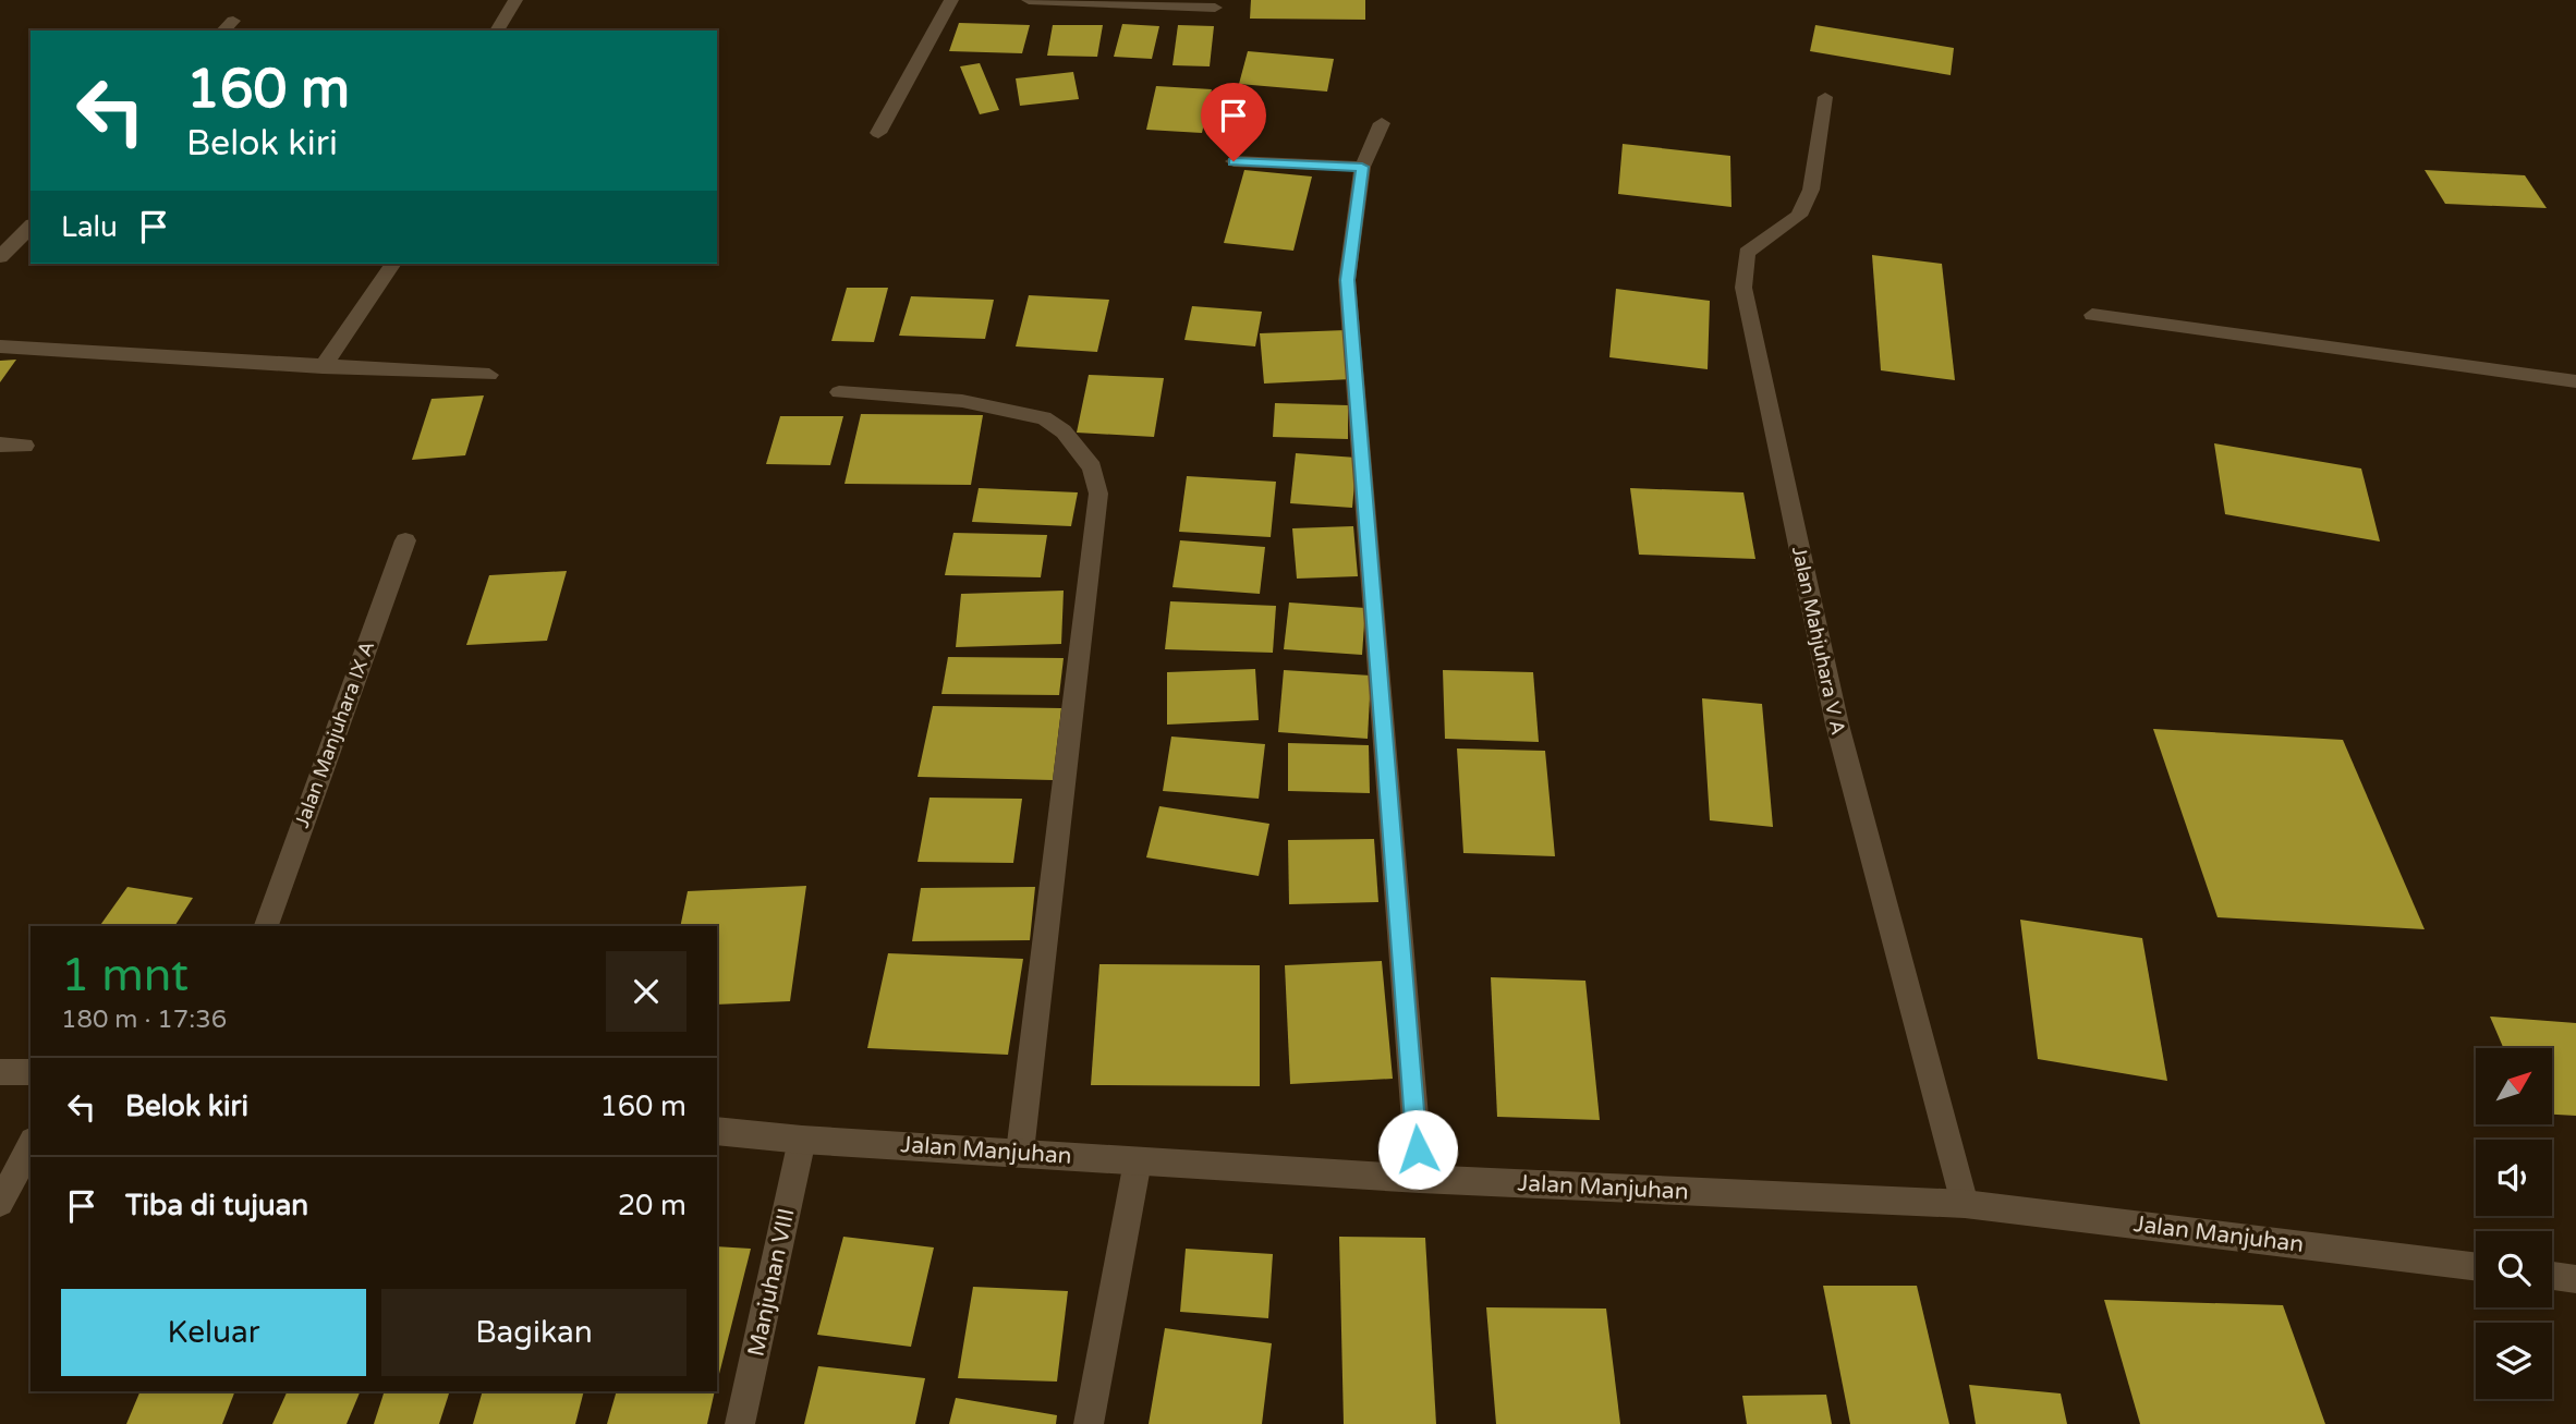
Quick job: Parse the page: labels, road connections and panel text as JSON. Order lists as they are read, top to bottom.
{
  "streets": {
    "street": [
      "Jalan Mahjuhara V A",
      "Jalan Manjuhara IX A",
      "Jalan Manjuhan",
      "Manjuhan VIII"
    ]
  },
  "crossings": [
    ["Jalan Mahjuhara V A", "Jalan Manjuhan"],
    ["Jalan Manjuhan", "Manjuhan VIII"]
  ],
  "north": "top right",
  "page": {
    "turn": ["160 m", "Belok kiri"],
    "then": "Lalu",
    "heading": ["1 mnt", "180 m · 17:36"],
    "list": [
      {
        "name": "Belok kiri",
        "value": "160 m"
      },
      {
        "name": "Tiba di tujuan",
        "value": "20 m"
      }
    ],
    "buttons": ["Keluar", "Bagikan"]
  }
}
